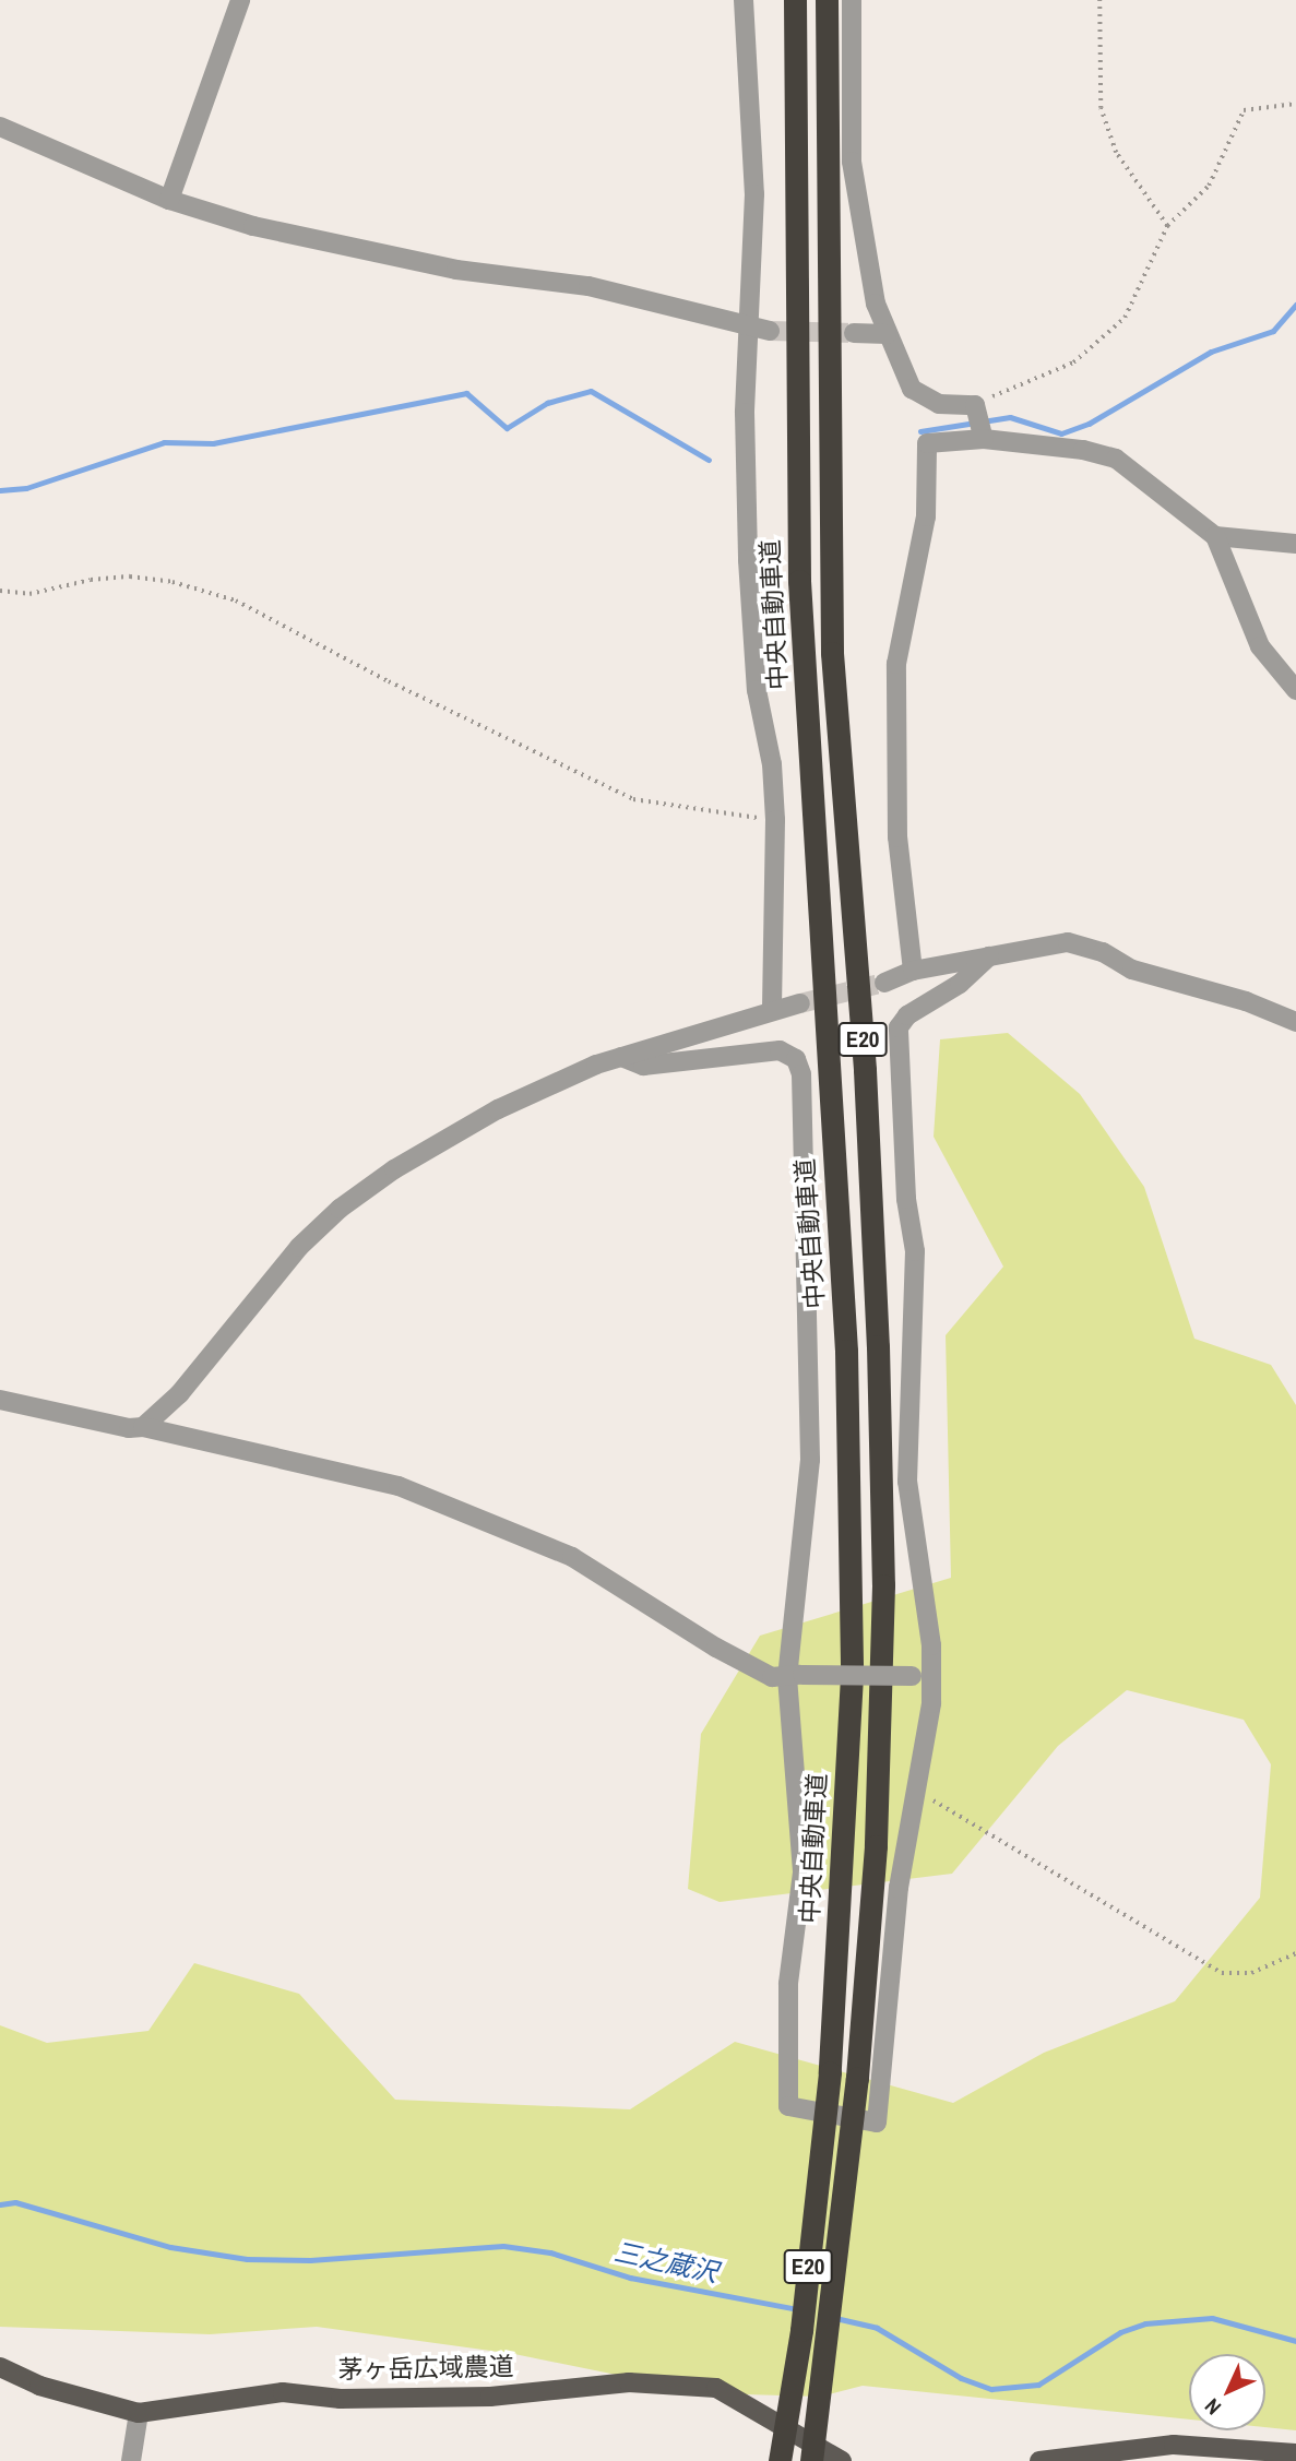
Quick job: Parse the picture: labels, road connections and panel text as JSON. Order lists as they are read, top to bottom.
{
  "streets": {
    "highway": ["中央自動車道", "E20"],
    "main road": ["茅ヶ岳広域農道"]
  },
  "water": ["三之蔵沢"],
  "north": "bottom left"
}
